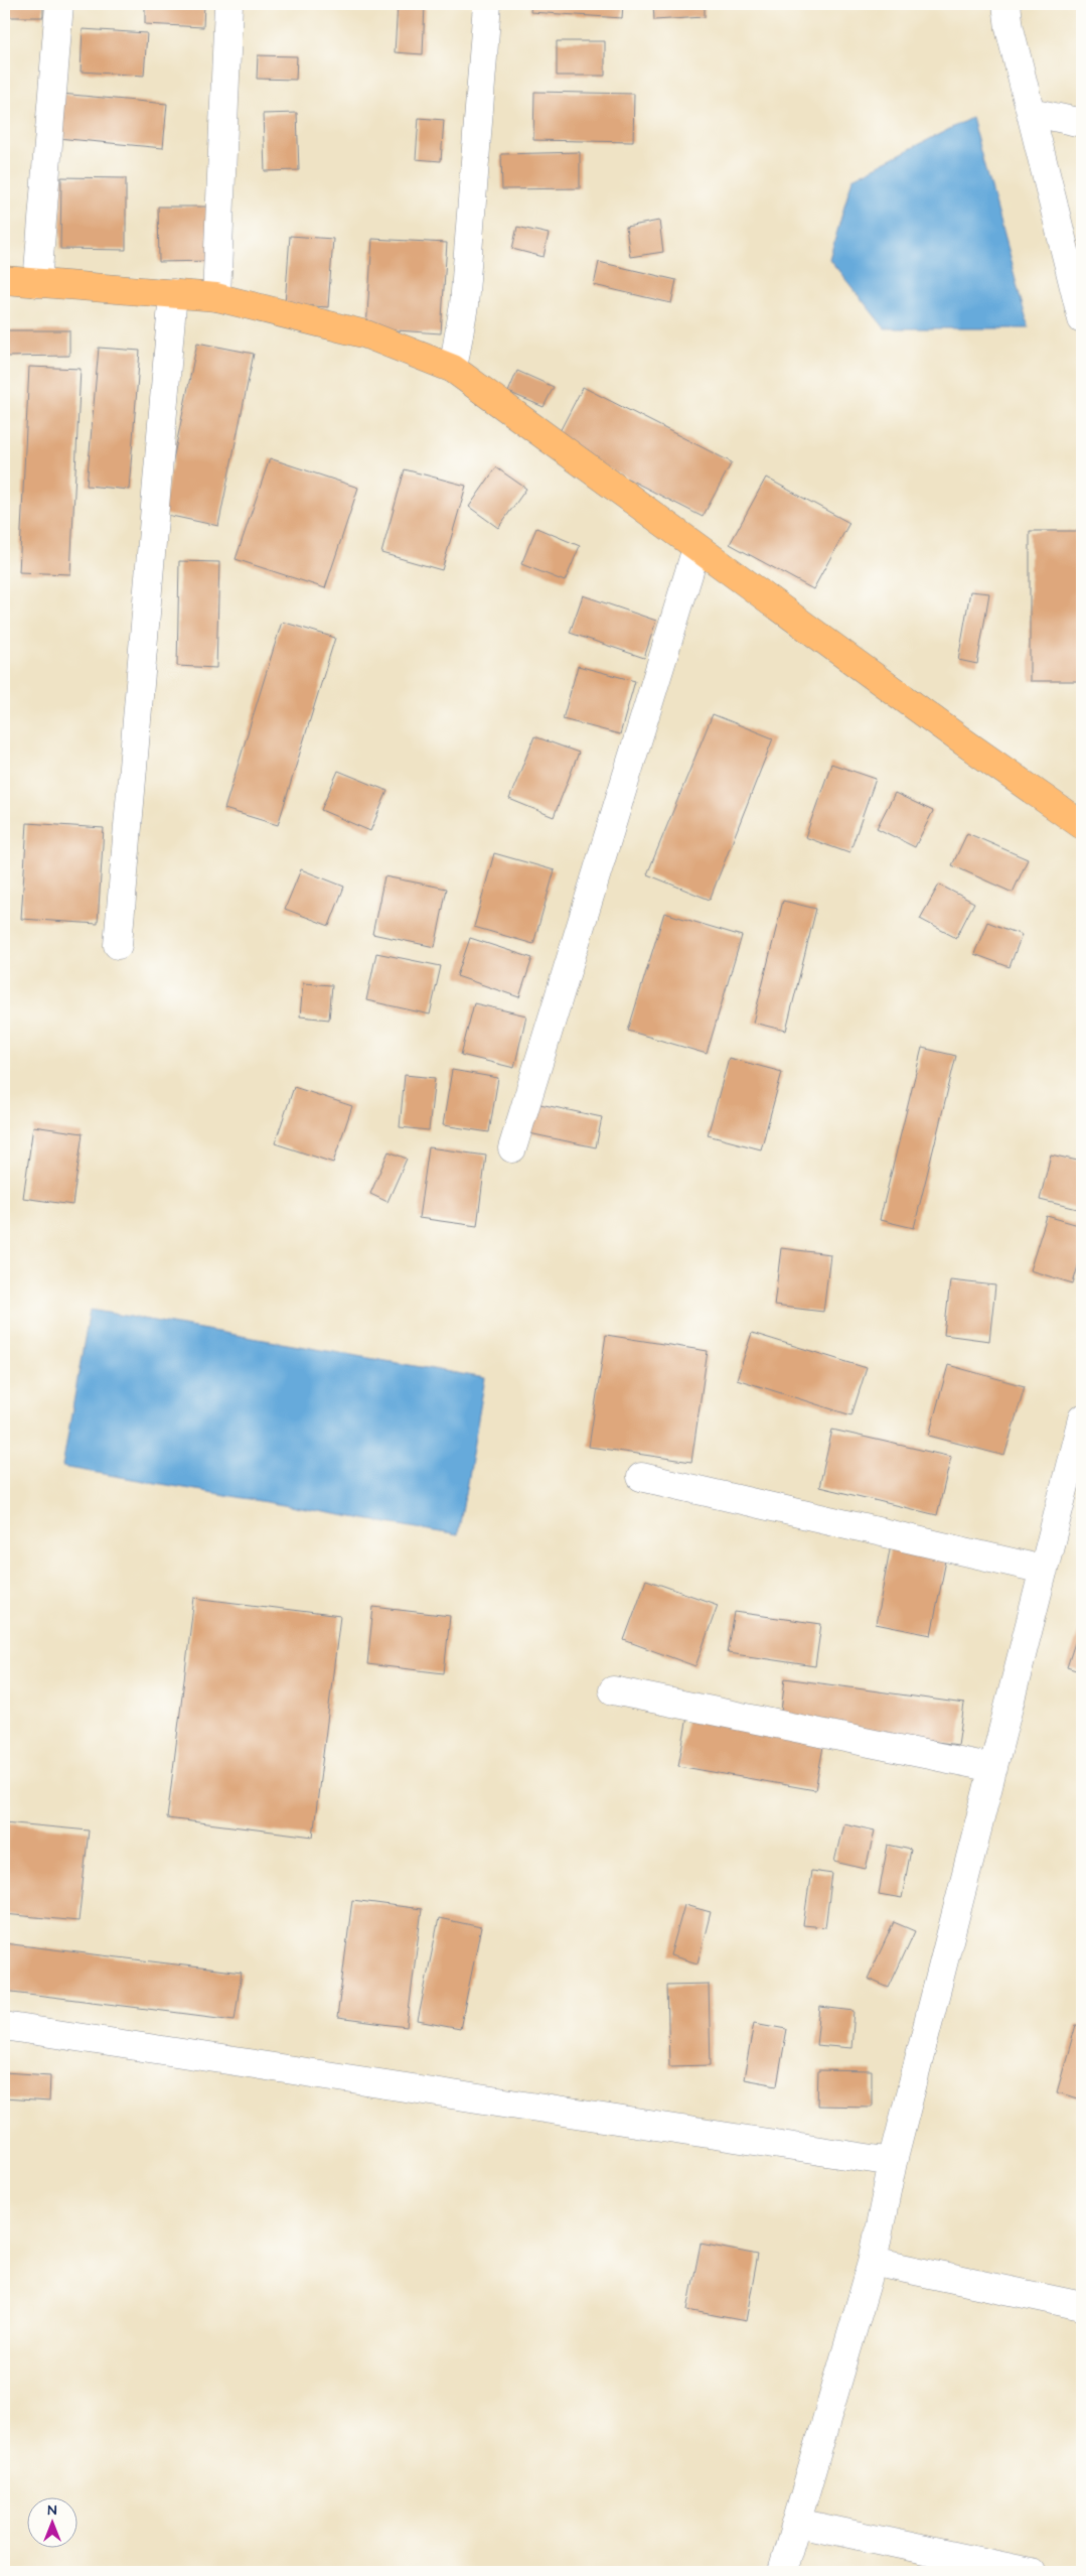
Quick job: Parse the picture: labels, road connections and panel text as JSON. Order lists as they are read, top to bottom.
{
  "north": "top"
}
